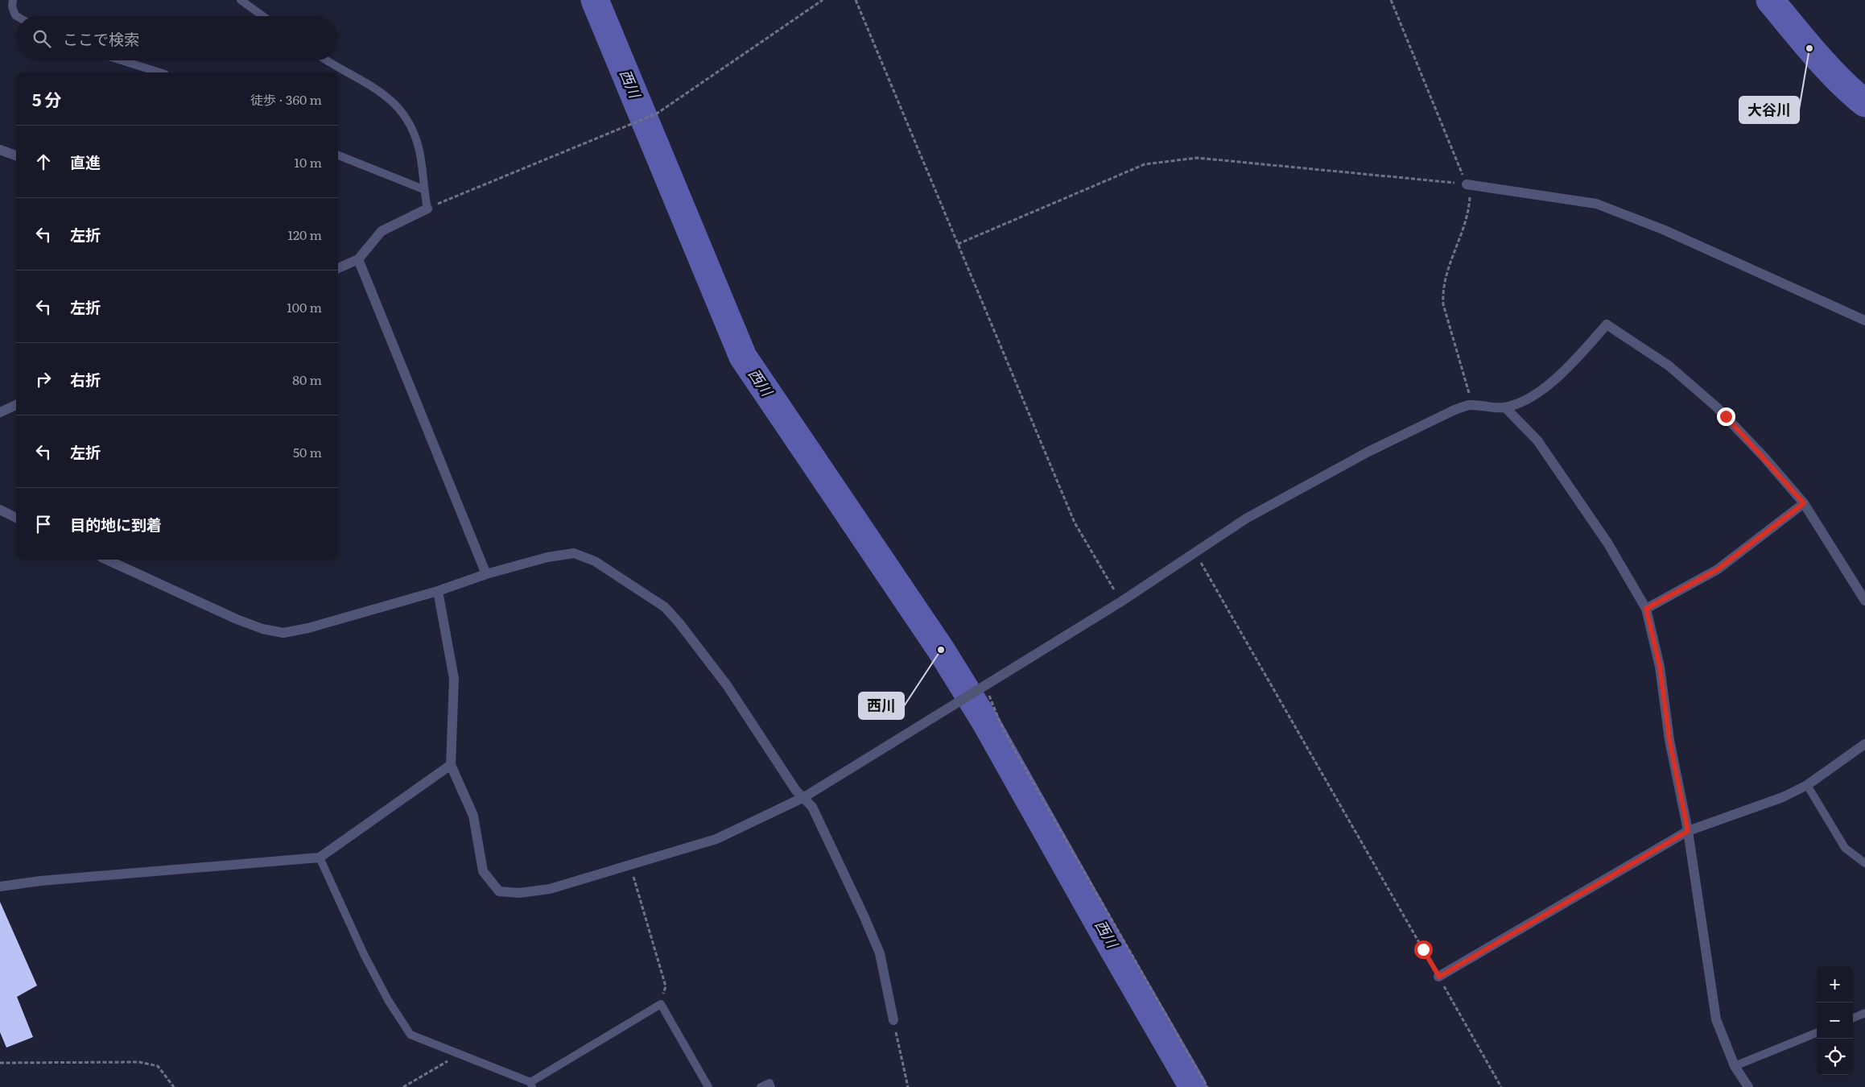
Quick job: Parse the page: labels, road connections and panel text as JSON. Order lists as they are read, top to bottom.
{
  "water": ["西川"],
  "places": ["大谷川", "西川"],
  "page": {
    "search": "ここで検索",
    "heading": ["5 分", "徒歩 · 360 m"],
    "list": [
      ["直進", "10 m"],
      ["左折", "120 m"],
      ["左折", "100 m"],
      ["右折", "80 m"],
      ["左折", "50 m"],
      "目的地に到着"
    ],
    "map_buttons": ["+", "−"]
  }
}
